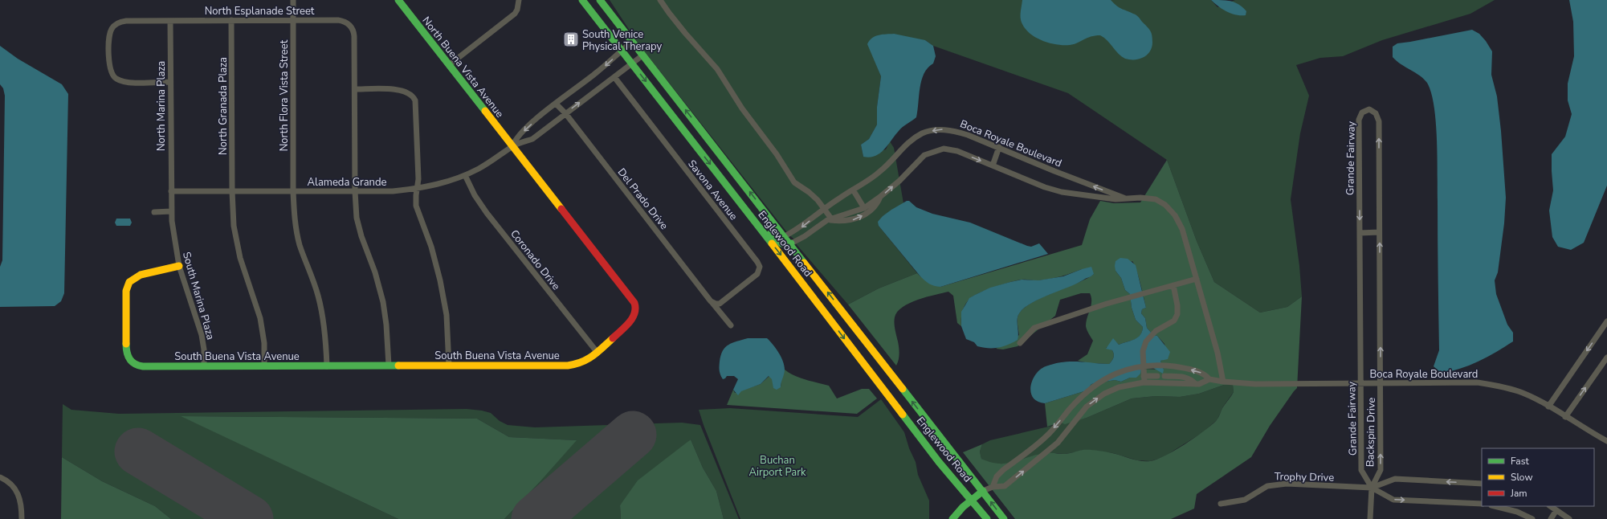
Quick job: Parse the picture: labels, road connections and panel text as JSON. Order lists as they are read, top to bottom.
{
  "streets": {
    "main road": ["North Buena Vista Avenue", "Englewood Road", "South Buena Vista Avenue"],
    "street": [
      "North Esplanade Street",
      "North Flora Vista Street",
      "North Marina Plaza",
      "North Granada Plaza",
      "Boca Royale Boulevard",
      "Grande Fairway",
      "Alameda Grande",
      "Savona Avenue",
      "Del Prado Drive",
      "Coronado Drive",
      "South Marina Plaza",
      "Backspin Drive",
      "Trophy Drive"
    ]
  },
  "crossings": [
    ["North Esplanade Street", "North Flora Vista Street"],
    ["North Esplanade Street", "North Marina Plaza"],
    ["North Esplanade Street", "North Granada Plaza"],
    ["North Esplanade Street", "Alameda Grande"],
    ["North Esplanade Street", "South Buena Vista Avenue"],
    ["North Buena Vista Avenue", "Alameda Grande"],
    ["North Buena Vista Avenue", "South Buena Vista Avenue"],
    ["North Flora Vista Street", "Alameda Grande"],
    ["North Flora Vista Street", "South Buena Vista Avenue"],
    ["North Marina Plaza", "Alameda Grande"],
    ["North Marina Plaza", "South Marina Plaza"],
    ["North Granada Plaza", "Alameda Grande"],
    ["North Granada Plaza", "South Buena Vista Avenue"],
    ["Boca Royale Boulevard", "Grande Fairway"],
    ["Boca Royale Boulevard", "Englewood Road"],
    ["Boca Royale Boulevard", "Backspin Drive"],
    ["Grande Fairway", "Backspin Drive"],
    ["Grande Fairway", "Trophy Drive"],
    ["Alameda Grande", "Coronado Drive"],
    ["Alameda Grande", "South Marina Plaza"],
    ["Alameda Grande", "South Buena Vista Avenue"],
    ["Savona Avenue", "Del Prado Drive"],
    ["Coronado Drive", "South Buena Vista Avenue"],
    ["South Marina Plaza", "South Buena Vista Avenue"],
    ["Backspin Drive", "Trophy Drive"]
  ],
  "one_way": ["Backspin Drive"],
  "parks": ["Buchan Airport Park"],
  "places": {
    "building": ["South Venice Physical Therapy"]
  },
  "legend": ["Fast", "Slow", "Jam"]
}
